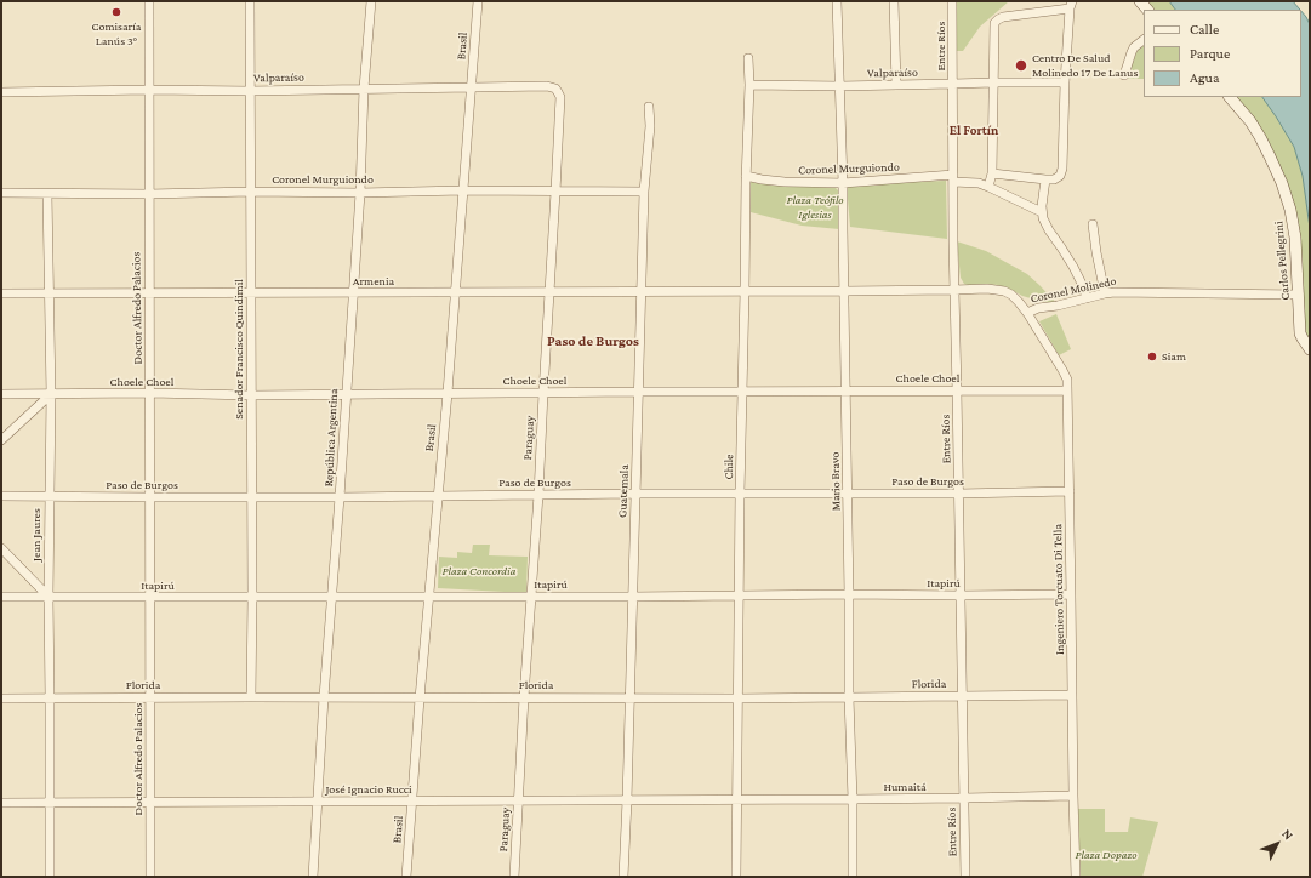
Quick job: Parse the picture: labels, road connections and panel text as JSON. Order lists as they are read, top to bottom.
{
  "streets": {
    "street": [
      "Brasil",
      "Entre Ríos",
      "Valparaíso",
      "Coronel Murguiondo",
      "Carlos Pellegrini",
      "Armenia",
      "Coronel Molinedo",
      "Doctor Alfredo Palacios",
      "Senador Francisco Quindimil",
      "Choele Choel",
      "República Argentina",
      "Paraguay",
      "Chile",
      "Mario Bravo",
      "Paso de Burgos",
      "Guatemala",
      "Jean Jaures",
      "Itapirú",
      "Ingeniero Torcuato Di Tella",
      "Florida",
      "Humaitá",
      "José Ignacio Rucci"
    ]
  },
  "crossings": [
    ["Brasil", "Valparaíso"],
    ["Brasil", "Coronel Murguiondo"],
    ["Brasil", "Armenia"],
    ["Brasil", "Choele Choel"],
    ["Brasil", "Paso de Burgos"],
    ["Brasil", "Itapirú"],
    ["Brasil", "Florida"],
    ["Brasil", "José Ignacio Rucci"],
    ["Entre Ríos", "Valparaíso"],
    ["Entre Ríos", "Coronel Murguiondo"],
    ["Entre Ríos", "Coronel Molinedo"],
    ["Entre Ríos", "Choele Choel"],
    ["Entre Ríos", "Paso de Burgos"],
    ["Entre Ríos", "Itapirú"],
    ["Entre Ríos", "Florida"],
    ["Entre Ríos", "Humaitá"],
    ["Valparaíso", "Doctor Alfredo Palacios"],
    ["Valparaíso", "Senador Francisco Quindimil"],
    ["Valparaíso", "República Argentina"],
    ["Valparaíso", "Paraguay"],
    ["Valparaíso", "Chile"],
    ["Valparaíso", "Mario Bravo"],
    ["Coronel Murguiondo", "Doctor Alfredo Palacios"],
    ["Coronel Murguiondo", "Senador Francisco Quindimil"],
    ["Coronel Murguiondo", "República Argentina"],
    ["Coronel Murguiondo", "Paraguay"],
    ["Coronel Murguiondo", "Chile"],
    ["Coronel Murguiondo", "Mario Bravo"],
    ["Coronel Murguiondo", "Guatemala"],
    ["Coronel Murguiondo", "Jean Jaures"],
    ["Carlos Pellegrini", "Coronel Molinedo"],
    ["Armenia", "Coronel Molinedo"],
    ["Armenia", "Doctor Alfredo Palacios"],
    ["Armenia", "Senador Francisco Quindimil"],
    ["Armenia", "República Argentina"],
    ["Armenia", "Paraguay"],
    ["Armenia", "Chile"],
    ["Armenia", "Guatemala"],
    ["Armenia", "Jean Jaures"],
    ["Coronel Molinedo", "Chile"],
    ["Coronel Molinedo", "Mario Bravo"],
    ["Coronel Molinedo", "Ingeniero Torcuato Di Tella"],
    ["Doctor Alfredo Palacios", "Choele Choel"],
    ["Doctor Alfredo Palacios", "Paso de Burgos"],
    ["Doctor Alfredo Palacios", "Itapirú"],
    ["Doctor Alfredo Palacios", "Florida"],
    ["Doctor Alfredo Palacios", "José Ignacio Rucci"],
    ["Senador Francisco Quindimil", "Choele Choel"],
    ["Senador Francisco Quindimil", "Paso de Burgos"],
    ["Senador Francisco Quindimil", "Itapirú"],
    ["Senador Francisco Quindimil", "Florida"],
    ["Choele Choel", "República Argentina"],
    ["Choele Choel", "Paraguay"],
    ["Choele Choel", "Chile"],
    ["Choele Choel", "Mario Bravo"],
    ["Choele Choel", "Guatemala"],
    ["Choele Choel", "Jean Jaures"],
    ["Choele Choel", "Ingeniero Torcuato Di Tella"],
    ["República Argentina", "Paso de Burgos"],
    ["República Argentina", "Itapirú"],
    ["República Argentina", "Florida"],
    ["República Argentina", "José Ignacio Rucci"],
    ["Paraguay", "Paso de Burgos"],
    ["Paraguay", "Itapirú"],
    ["Paraguay", "Florida"],
    ["Paraguay", "José Ignacio Rucci"],
    ["Chile", "Paso de Burgos"],
    ["Chile", "Itapirú"],
    ["Chile", "Florida"],
    ["Chile", "Humaitá"],
    ["Chile", "José Ignacio Rucci"],
    ["Mario Bravo", "Paso de Burgos"],
    ["Mario Bravo", "Itapirú"],
    ["Mario Bravo", "Florida"],
    ["Mario Bravo", "Humaitá"],
    ["Paso de Burgos", "Guatemala"],
    ["Paso de Burgos", "Jean Jaures"],
    ["Paso de Burgos", "Ingeniero Torcuato Di Tella"],
    ["Guatemala", "Itapirú"],
    ["Guatemala", "Florida"],
    ["Guatemala", "José Ignacio Rucci"],
    ["Jean Jaures", "Itapirú"],
    ["Jean Jaures", "Florida"],
    ["Jean Jaures", "José Ignacio Rucci"],
    ["Itapirú", "Ingeniero Torcuato Di Tella"],
    ["Ingeniero Torcuato Di Tella", "Florida"],
    ["Ingeniero Torcuato Di Tella", "Humaitá"],
    ["Humaitá", "José Ignacio Rucci"]
  ],
  "districts": ["El Fortín", "Paso de Burgos"],
  "parks": ["Plaza Teófilo Iglesias", "Plaza Concordia", "Plaza Dopazo"],
  "places": ["Comisaría Lanús 3°", "Centro De Salud Molinedo 17 De Lanus", "Siam"],
  "legend": ["Calle", "Parque", "Agua"],
  "north": "top right"
}
